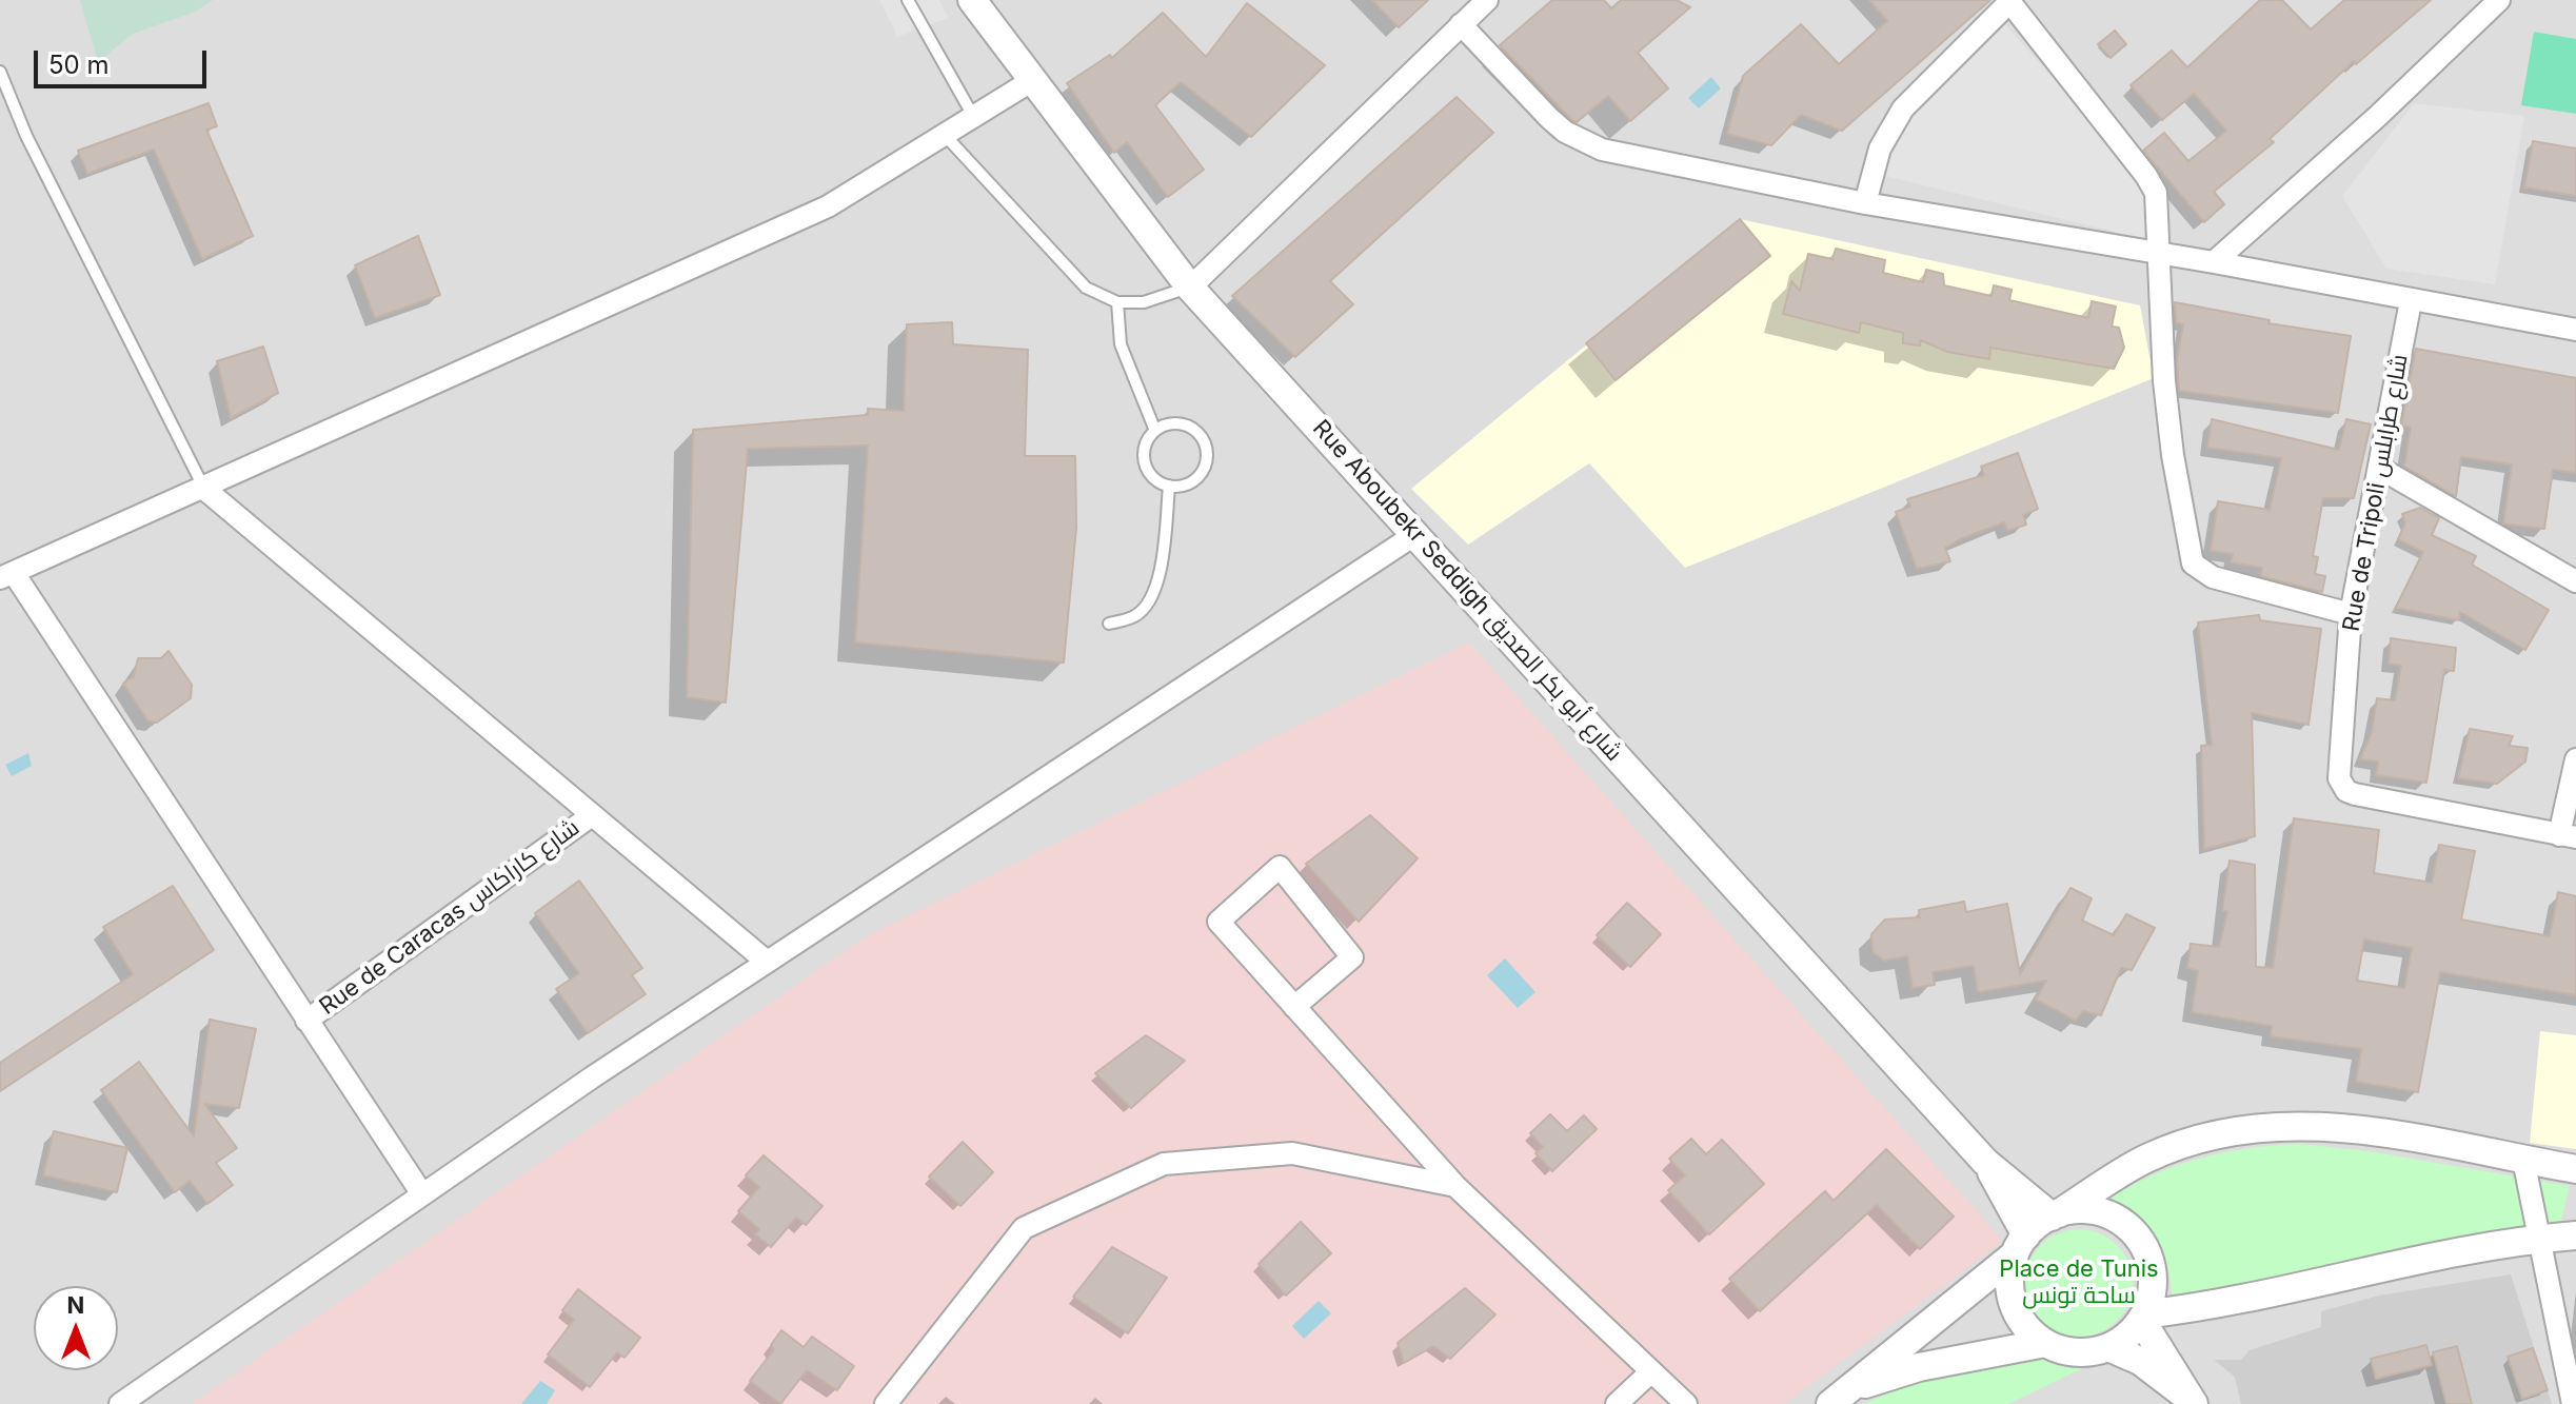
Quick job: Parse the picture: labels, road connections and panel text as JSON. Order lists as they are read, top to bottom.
{
  "streets": {
    "street": ["Rue de Tripoli شارع طرابلس", "Rue Aboubekr Seddigh شارع أبو بكر الصديق", "Rue de Caracas شارع كاراكاس"]
  },
  "parks": ["Place de Tunis ساحة تونس"],
  "scale_bar": "50 m",
  "north": "top"
}
